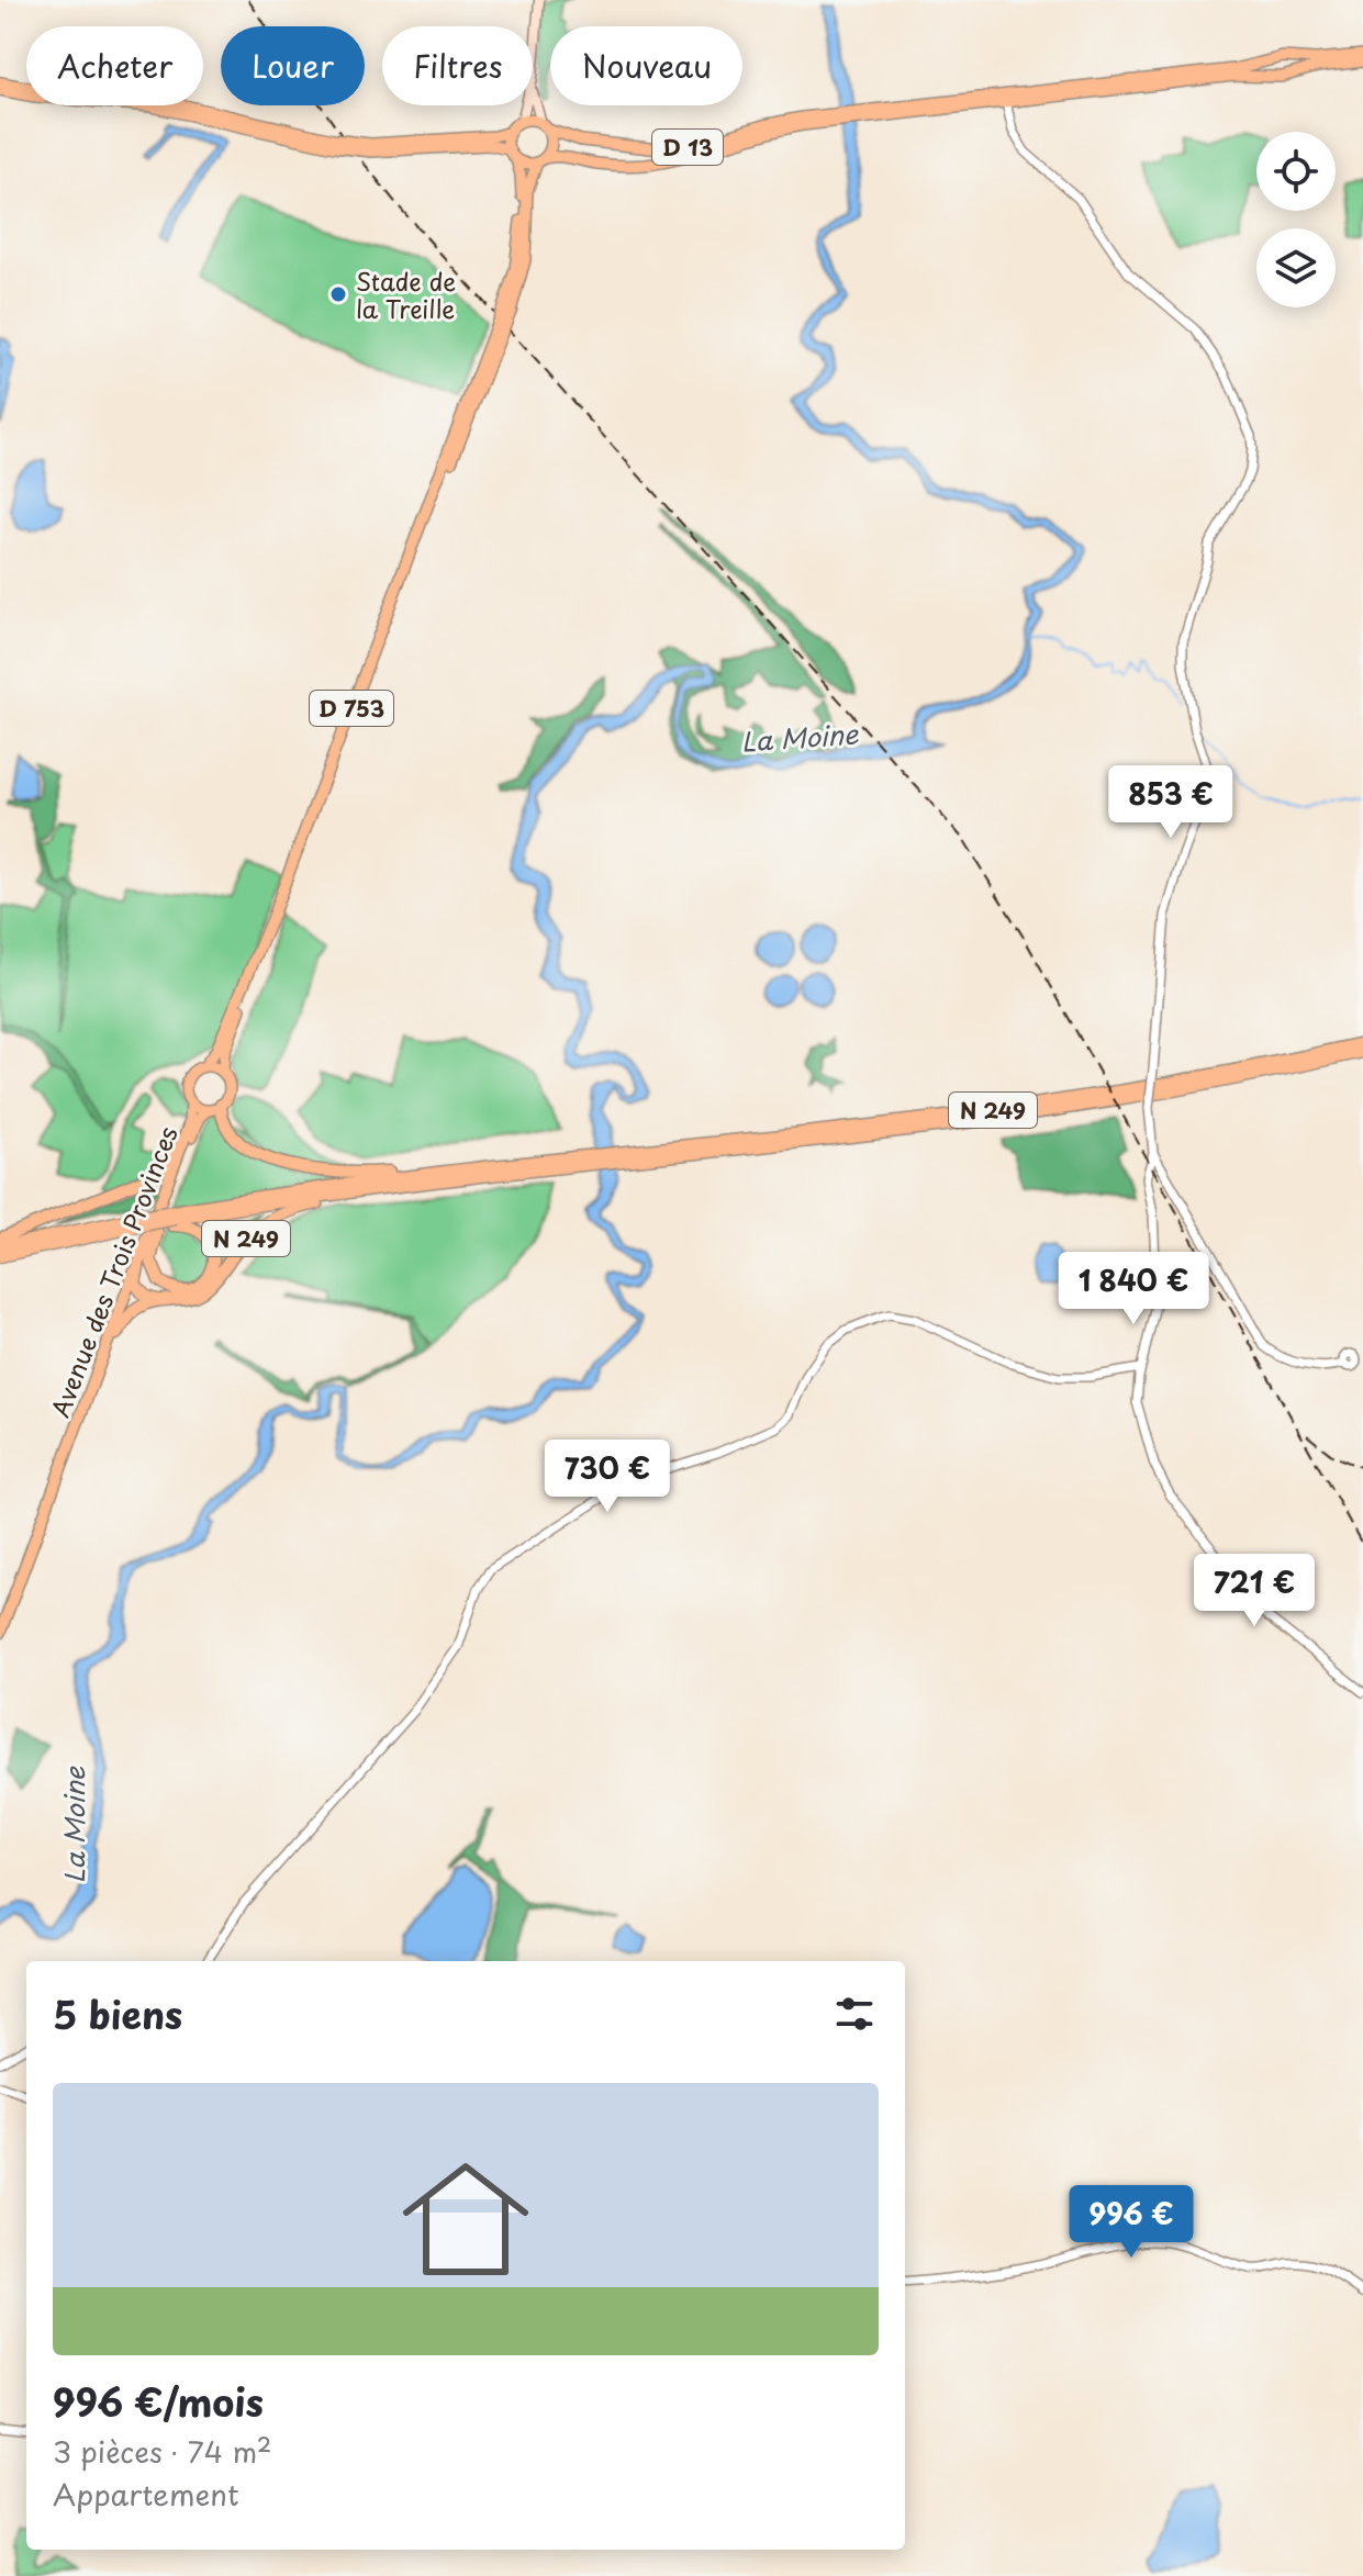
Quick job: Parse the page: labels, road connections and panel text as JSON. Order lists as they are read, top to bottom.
{
  "streets": {
    "highway": ["N 249"],
    "main road": ["D 13", "D 753", "Avenue des Trois Provinces"]
  },
  "crossings": [
    ["D 13", "D 753"],
    ["D 753", "N 249"],
    ["D 753", "Avenue des Trois Provinces"],
    ["N 249", "Avenue des Trois Provinces"]
  ],
  "water": ["La Moine"],
  "places": ["Stade de la Treille"],
  "page": {
    "chip": [
      "Acheter",
      "Louer",
      "Filtres",
      "Nouveau"
    ],
    "price": [
      "853 €",
      "1 840 €",
      "730 €",
      "721 €",
      "996 €"
    ],
    "heading": "5 biens",
    "list": [
      {
        "name": "996 €/mois",
        "note": "3 pièces · 74 m² · Appartement"
      }
    ]
  }
}
